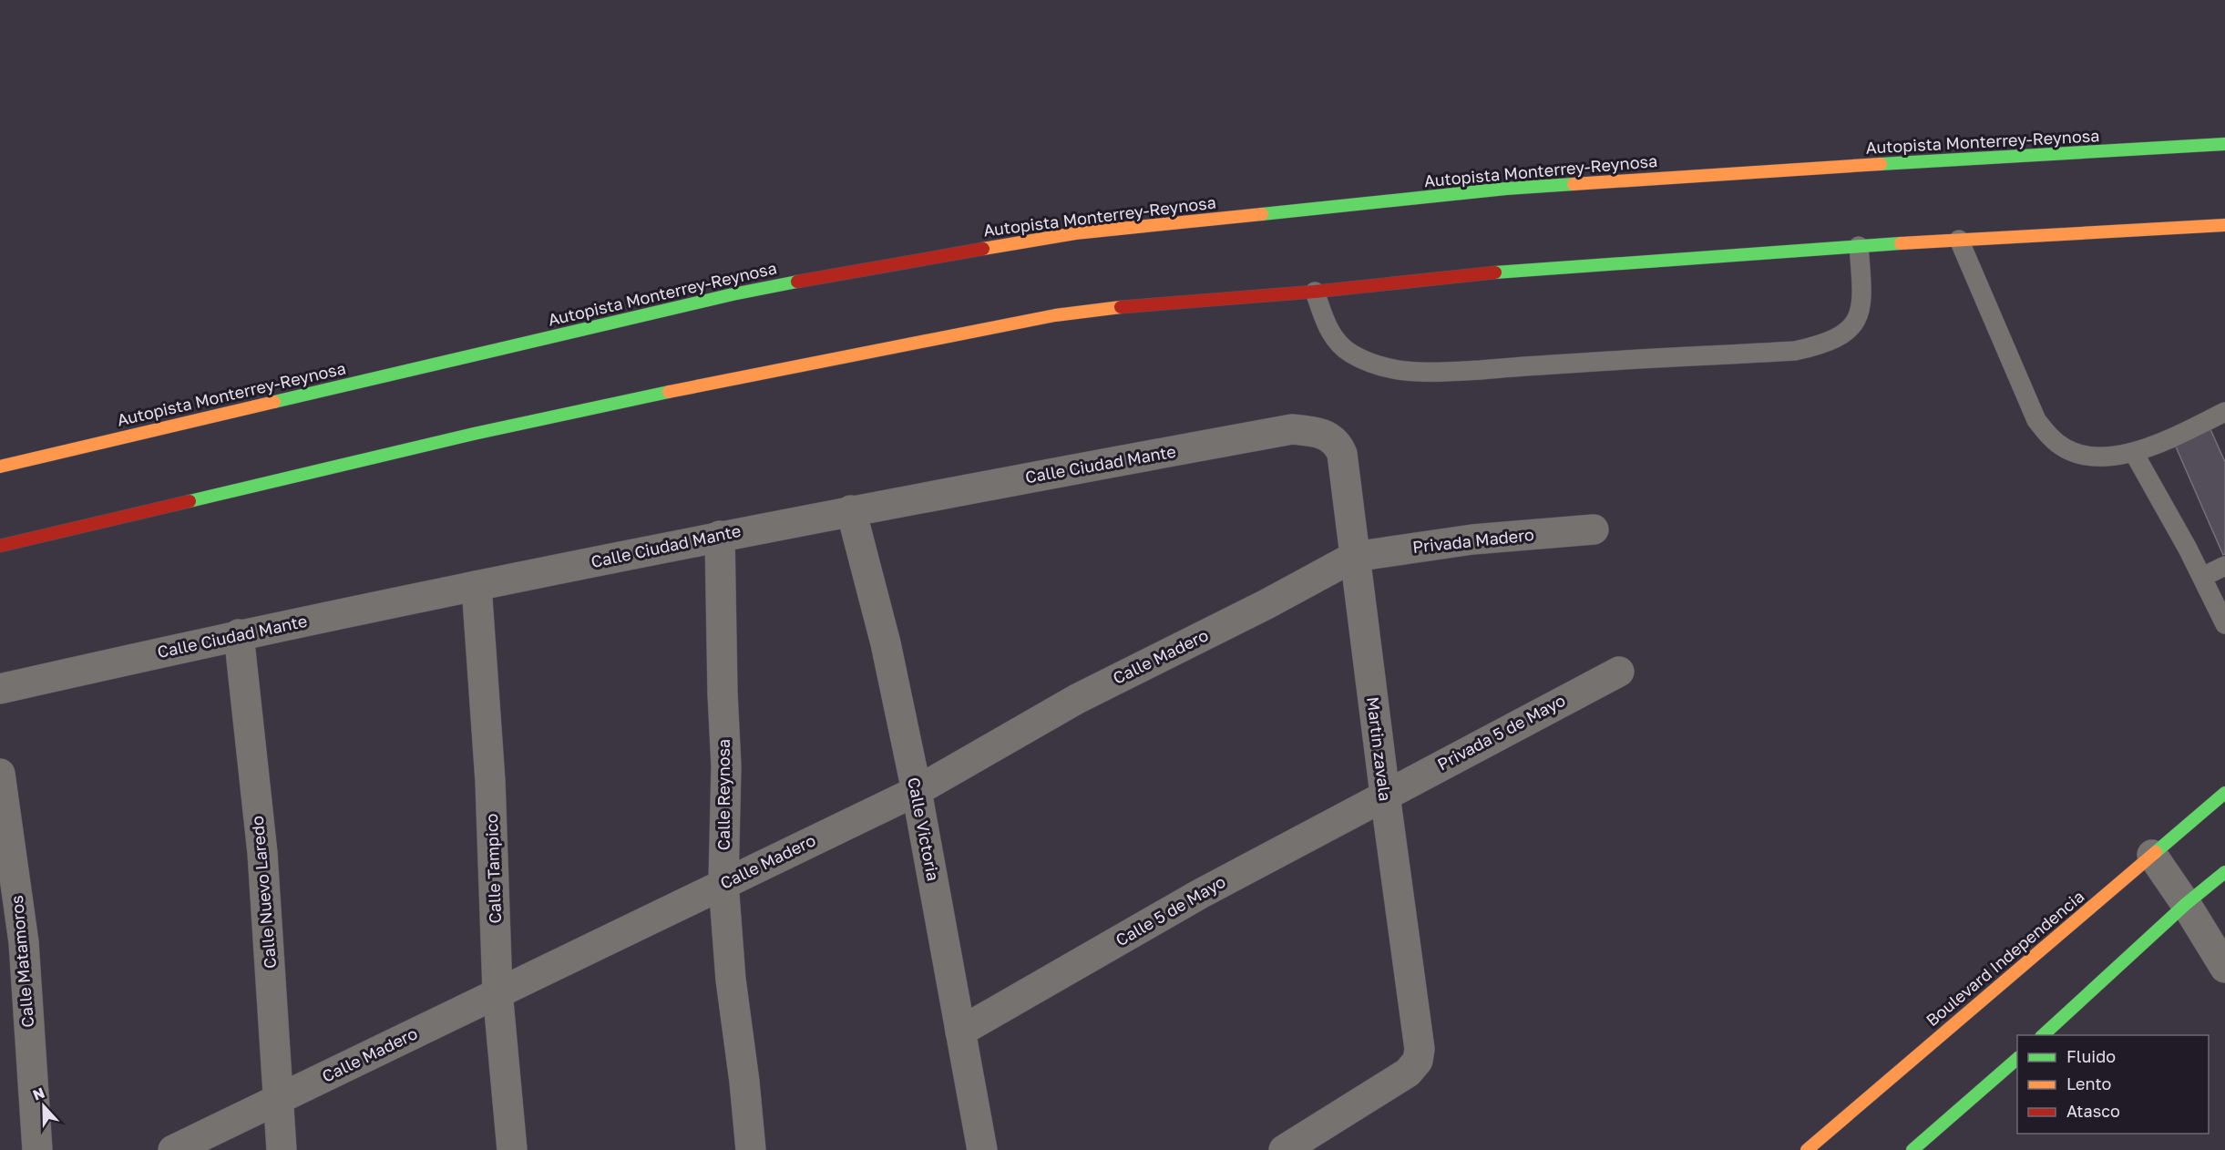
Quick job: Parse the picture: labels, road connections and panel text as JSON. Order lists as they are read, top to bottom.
{
  "streets": {
    "main road": ["Autopista Monterrey-Reynosa", "Boulevard Independencia"],
    "street": [
      "Calle Ciudad Mante",
      "Privada Madero",
      "Calle Madero",
      "Privada 5 de Mayo",
      "Martin zavala",
      "Calle Reynosa",
      "Calle Victoria",
      "Calle Tampico",
      "Calle Nuevo Laredo",
      "Calle 5 de Mayo",
      "Calle Matamoros"
    ]
  },
  "crossings": [
    ["Calle Ciudad Mante", "Martin zavala"],
    ["Calle Ciudad Mante", "Calle Reynosa"],
    ["Calle Ciudad Mante", "Calle Victoria"],
    ["Calle Ciudad Mante", "Calle Tampico"],
    ["Calle Ciudad Mante", "Calle Nuevo Laredo"],
    ["Privada Madero", "Calle Madero"],
    ["Privada Madero", "Martin zavala"],
    ["Calle Madero", "Martin zavala"],
    ["Calle Madero", "Calle Reynosa"],
    ["Calle Madero", "Calle Victoria"],
    ["Calle Madero", "Calle Tampico"],
    ["Calle Madero", "Calle Nuevo Laredo"],
    ["Privada 5 de Mayo", "Martin zavala"],
    ["Privada 5 de Mayo", "Calle 5 de Mayo"],
    ["Martin zavala", "Calle 5 de Mayo"],
    ["Calle Victoria", "Calle 5 de Mayo"]
  ],
  "legend": ["Fluido", "Lento", "Atasco"],
  "north": "top"
}
